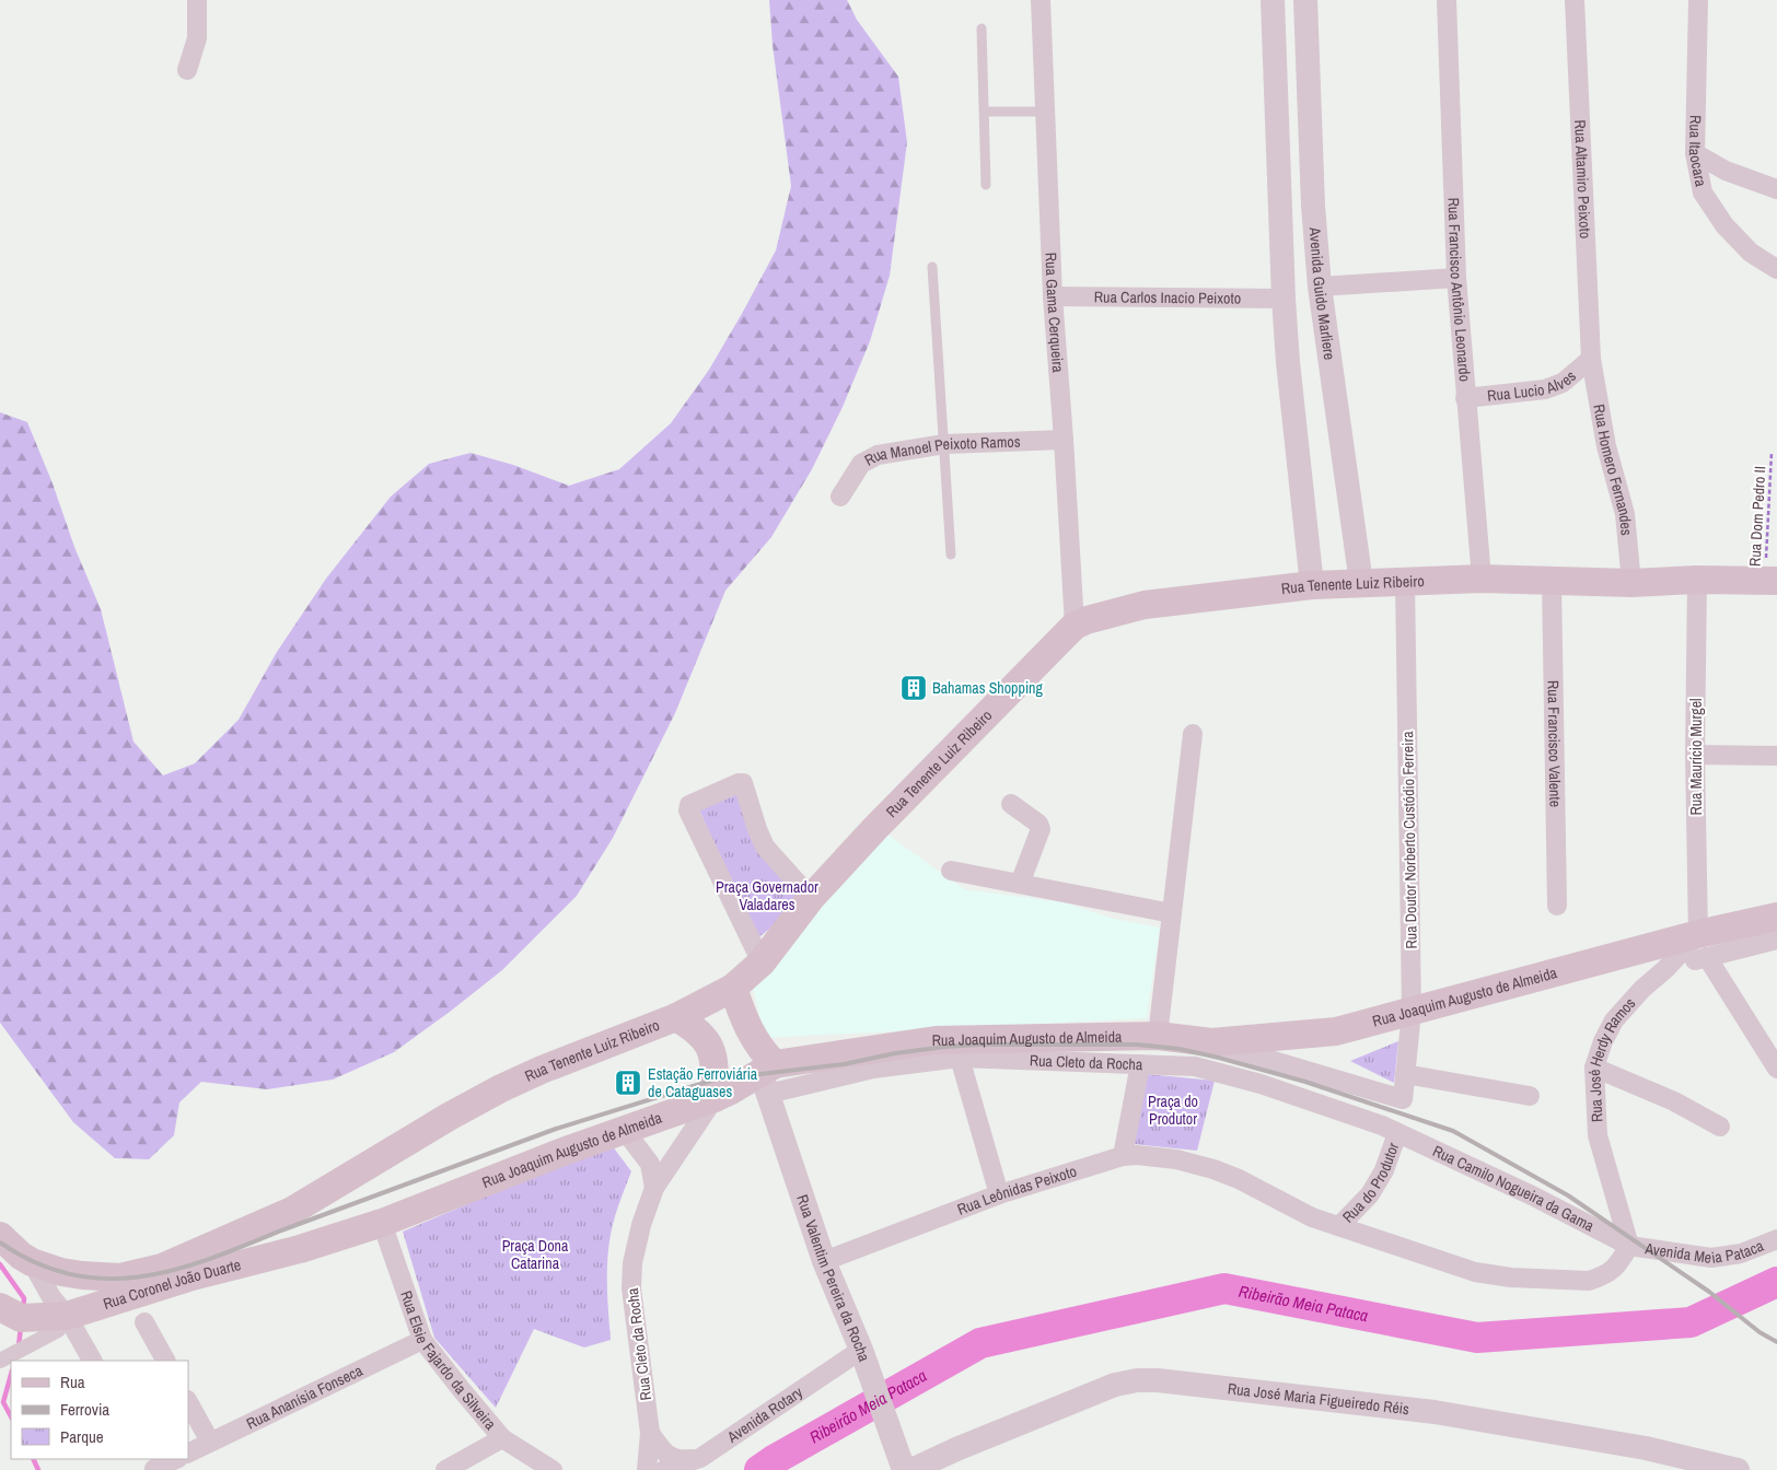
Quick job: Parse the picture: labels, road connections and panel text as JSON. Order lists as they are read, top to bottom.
{
  "streets": {
    "main road": ["Rua Tenente Luiz Ribeiro", "Rua Joaquim Augusto de Almeida", "Rua Coronel João Duarte"],
    "street": [
      "Rua Itaocara",
      "Rua Altamiro Peixoto",
      "Rua Francisco Antônio Leonardo",
      "Avenida Guido Marliere",
      "Rua Carlos Inacio Peixoto",
      "Rua Gama Cerqueira",
      "Rua Lucio Alves",
      "Rua Manoel Peixoto Ramos",
      "Rua Homero Fernandes",
      "Rua Francisco Valente",
      "Rua Maurício Murgel",
      "Rua Doutor Norberto Custódio Ferreira",
      "Rua Cleto da Rocha",
      "Rua José Herdy Ramos",
      "Rua do Produtor",
      "Rua Camilo Nogueira da Gama",
      "Rua Leônidas Peixoto",
      "Avenida Meia Pataca",
      "Rua Valentim Pereira da Rocha",
      "Rua Elsie Fajardo da Silveira",
      "Rua Ananísia Fonseca",
      "Rua José Maria Figueiredo Réis",
      "Avenida Rotary"
    ],
    "path": ["Rua Dom Pedro II"]
  },
  "crossings": [
    ["Rua Altamiro Peixoto", "Rua Lucio Alves"],
    ["Rua Altamiro Peixoto", "Rua Homero Fernandes"],
    ["Rua Francisco Antônio Leonardo", "Rua Lucio Alves"],
    ["Rua Francisco Antônio Leonardo", "Rua Tenente Luiz Ribeiro"],
    ["Avenida Guido Marliere", "Rua Tenente Luiz Ribeiro"],
    ["Rua Carlos Inacio Peixoto", "Rua Gama Cerqueira"],
    ["Rua Gama Cerqueira", "Rua Manoel Peixoto Ramos"],
    ["Rua Gama Cerqueira", "Rua Tenente Luiz Ribeiro"],
    ["Rua Lucio Alves", "Rua Homero Fernandes"],
    ["Rua Homero Fernandes", "Rua Tenente Luiz Ribeiro"],
    ["Rua Dom Pedro II", "Rua Tenente Luiz Ribeiro"],
    ["Rua Tenente Luiz Ribeiro", "Rua Francisco Valente"],
    ["Rua Tenente Luiz Ribeiro", "Rua Maurício Murgel"],
    ["Rua Tenente Luiz Ribeiro", "Rua Doutor Norberto Custódio Ferreira"],
    ["Rua Tenente Luiz Ribeiro", "Rua Coronel João Duarte"],
    ["Rua Maurício Murgel", "Rua Joaquim Augusto de Almeida"],
    ["Rua Maurício Murgel", "Rua José Herdy Ramos"],
    ["Rua Doutor Norberto Custódio Ferreira", "Rua Joaquim Augusto de Almeida"],
    ["Rua Joaquim Augusto de Almeida", "Rua Cleto da Rocha"],
    ["Rua Joaquim Augusto de Almeida", "Rua José Herdy Ramos"],
    ["Rua Joaquim Augusto de Almeida", "Rua Valentim Pereira da Rocha"],
    ["Rua Joaquim Augusto de Almeida", "Rua Coronel João Duarte"],
    ["Rua Joaquim Augusto de Almeida", "Rua Elsie Fajardo da Silveira"],
    ["Rua Cleto da Rocha", "Rua do Produtor"],
    ["Rua Cleto da Rocha", "Rua Camilo Nogueira da Gama"],
    ["Rua Cleto da Rocha", "Rua Valentim Pereira da Rocha"],
    ["Rua José Herdy Ramos", "Rua Camilo Nogueira da Gama"],
    ["Rua José Herdy Ramos", "Rua Leônidas Peixoto"],
    ["Rua José Herdy Ramos", "Avenida Meia Pataca"],
    ["Rua do Produtor", "Rua Camilo Nogueira da Gama"],
    ["Rua do Produtor", "Rua Leônidas Peixoto"],
    ["Rua Camilo Nogueira da Gama", "Rua Leônidas Peixoto"],
    ["Rua Camilo Nogueira da Gama", "Avenida Meia Pataca"],
    ["Rua Leônidas Peixoto", "Avenida Meia Pataca"],
    ["Rua Leônidas Peixoto", "Rua Valentim Pereira da Rocha"],
    ["Rua Valentim Pereira da Rocha", "Avenida Rotary"],
    ["Rua Elsie Fajardo da Silveira", "Rua Ananísia Fonseca"]
  ],
  "water": ["Ribeirão Meia Pataca"],
  "parks": ["Praça Governador Valadares", "Praça do Produtor", "Praça Dona Catarina"],
  "places": {
    "building": ["Bahamas Shopping", "Estação Ferroviária de Cataguases"]
  },
  "legend": ["Rua", "Ferrovia", "Parque"]
}
